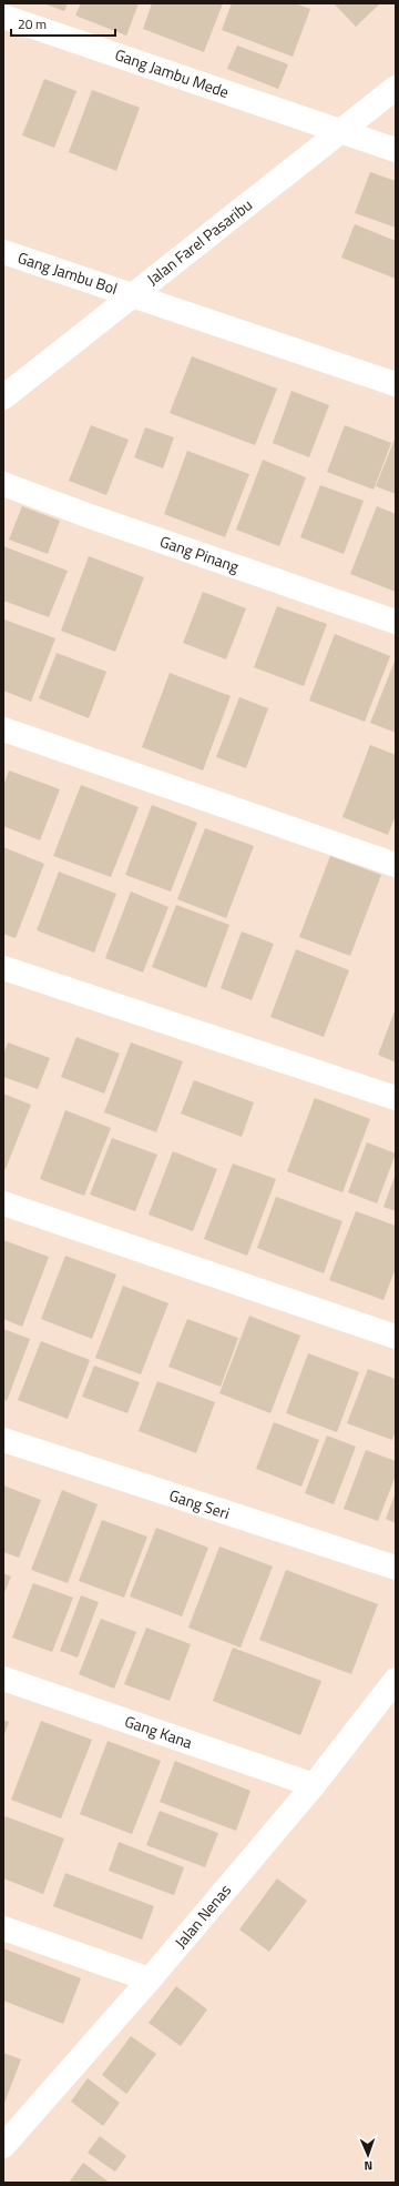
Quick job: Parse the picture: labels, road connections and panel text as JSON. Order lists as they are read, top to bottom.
{
  "streets": {
    "street": [
      "Gang Jambu Mede",
      "Jalan Farel Pasaribu",
      "Gang Jambu Bol",
      "Gang Pinang",
      "Gang Seri",
      "Gang Kana",
      "Jalan Nenas"
    ]
  },
  "crossings": [
    ["Gang Jambu Mede", "Jalan Farel Pasaribu"],
    ["Jalan Farel Pasaribu", "Gang Jambu Bol"],
    ["Gang Kana", "Jalan Nenas"]
  ],
  "scale_bar": "20 m",
  "north": "bottom"
}
